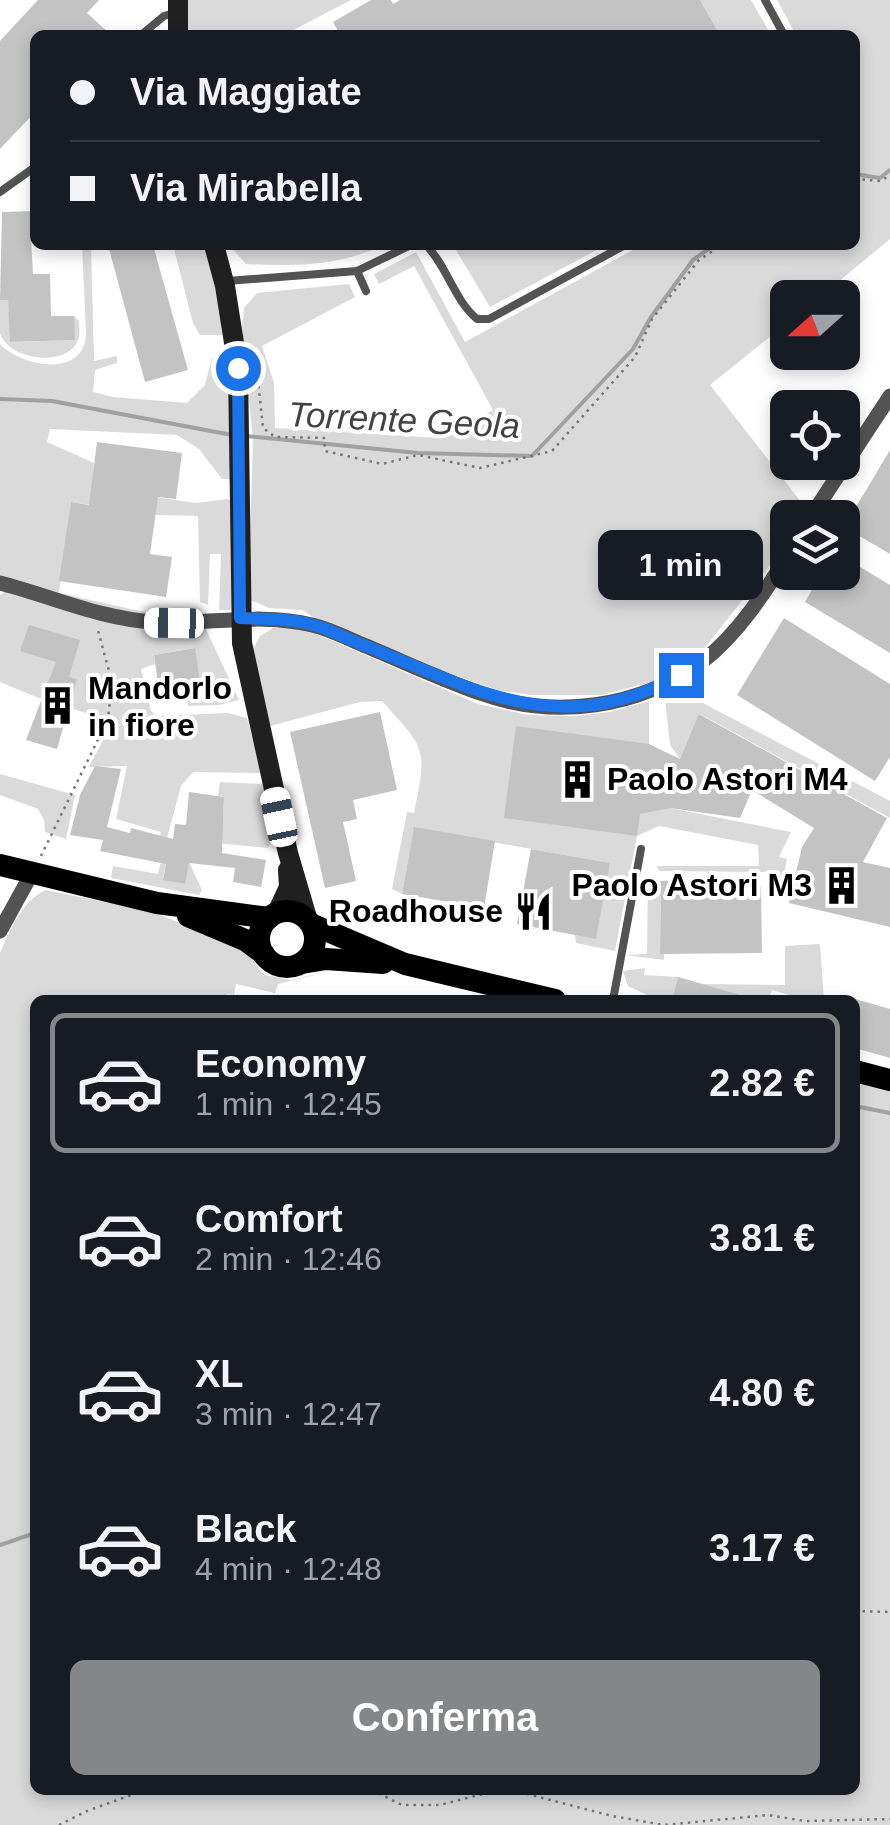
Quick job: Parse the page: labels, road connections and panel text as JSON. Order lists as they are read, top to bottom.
{
  "water": ["Torrente Geola"],
  "places": {
    "building": ["Mandorlo in fiore", "Paolo Astori M4", "Paolo Astori M3"],
    "restaurant": ["Roadhouse"]
  },
  "north": "left",
  "page": {
    "banner": ["Via Maggiate", "Via Mirabella"],
    "bubble": "1 min",
    "list": [
      {
        "name": "Economy",
        "note": "1 min · 12:45",
        "value": "2.82 €"
      },
      {
        "name": "Comfort",
        "note": "2 min · 12:46",
        "value": "3.81 €"
      },
      {
        "name": "XL",
        "note": "3 min · 12:47",
        "value": "4.80 €"
      },
      {
        "name": "Black",
        "note": "4 min · 12:48",
        "value": "3.17 €"
      }
    ],
    "buttons": "Conferma"
  }
}
